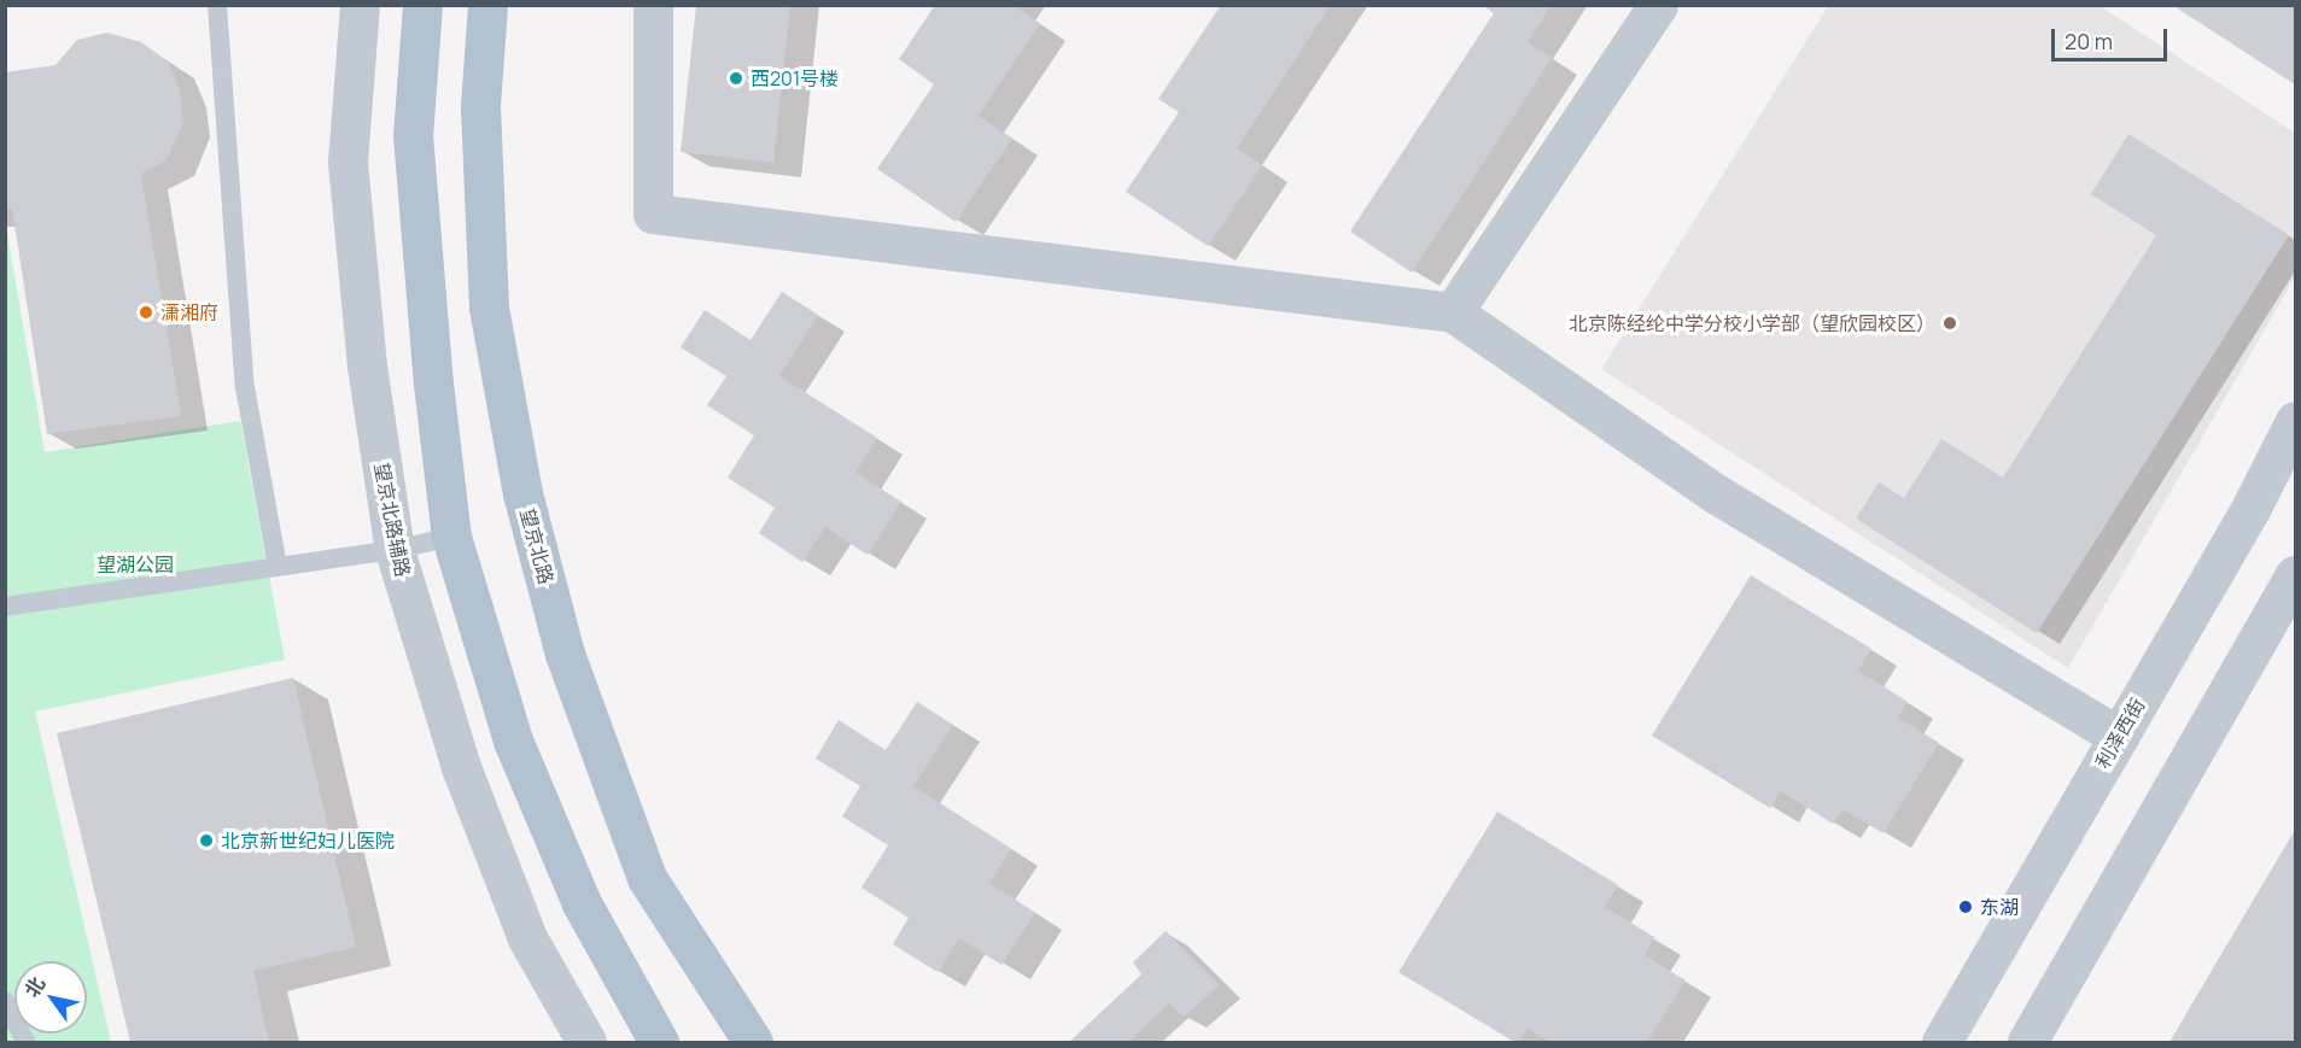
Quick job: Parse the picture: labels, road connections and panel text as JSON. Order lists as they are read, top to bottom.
{
  "streets": {
    "main road": ["望京北路"],
    "street": ["望京北路辅路", "利泽西街"]
  },
  "parks": ["望湖公园"],
  "places": [
    "西201号楼",
    "潇湘府",
    "北京陈经纶中学分校小学部（望欣园校区）",
    "北京新世纪妇儿医院",
    "东湖"
  ],
  "scale_bar": "20 m",
  "north": "top left"
}
